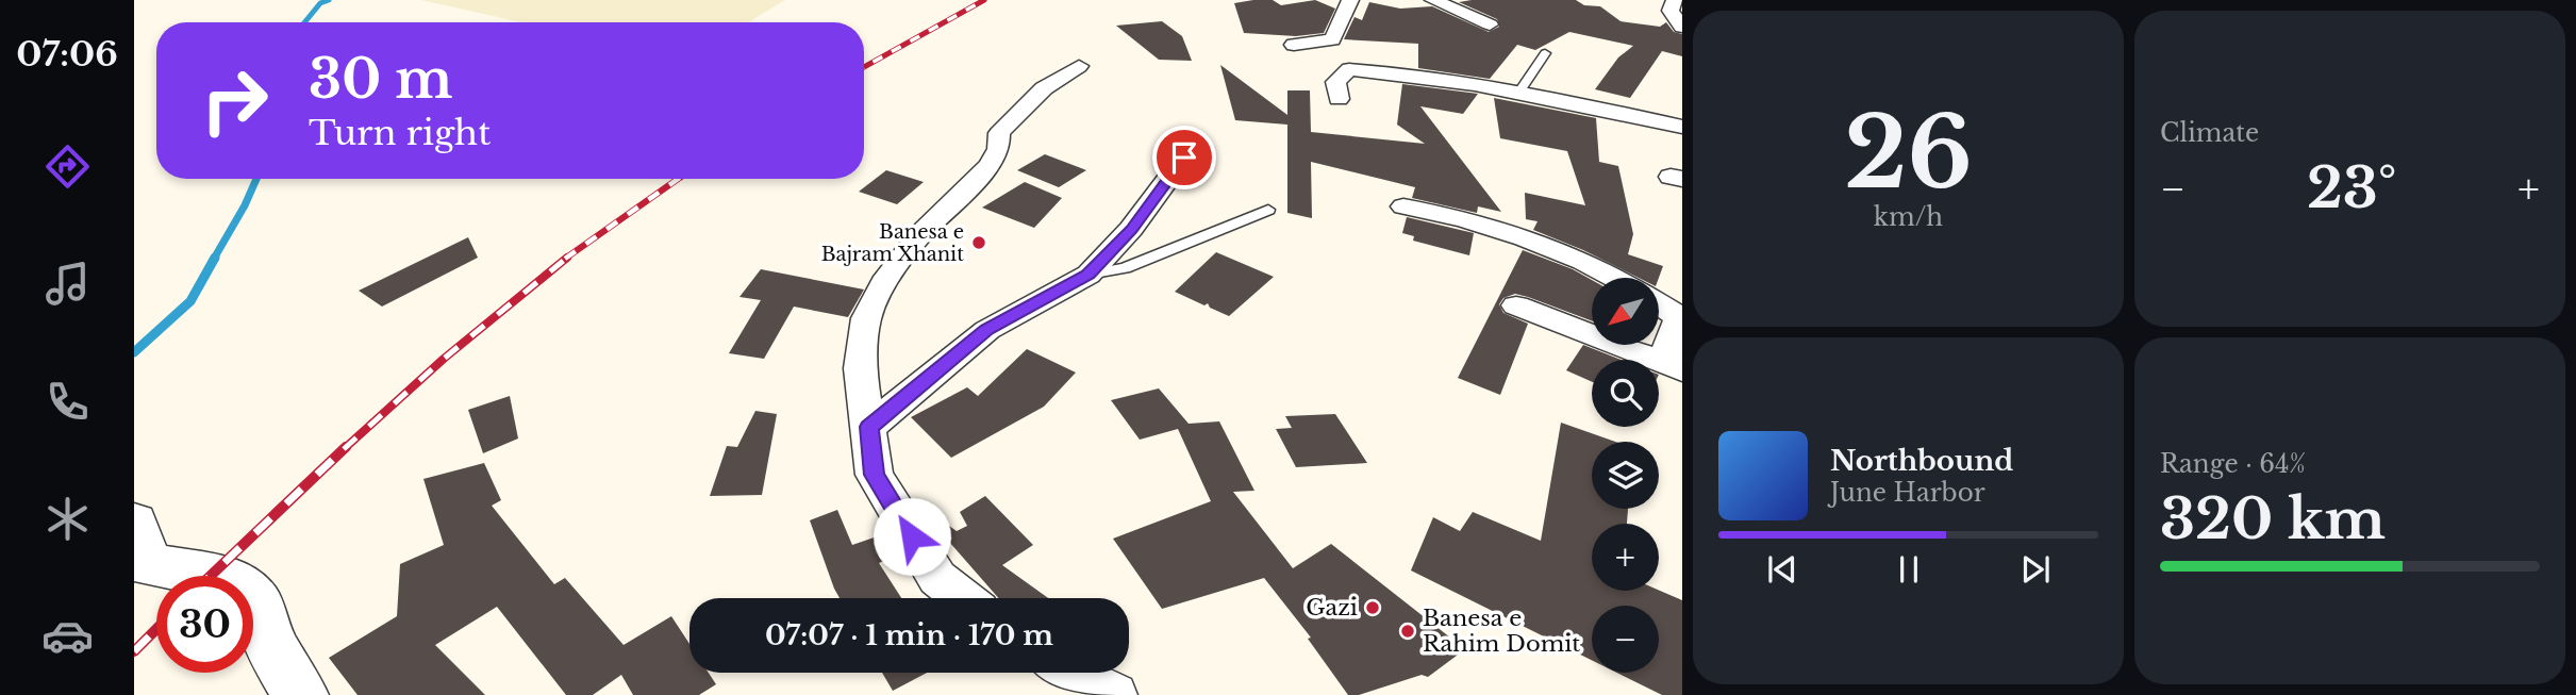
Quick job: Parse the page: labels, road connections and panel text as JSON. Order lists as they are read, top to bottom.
{
  "places": ["Banesa e Bajram Xhanit", "Gazi", "Banesa e Rahim Domit"],
  "north": "bottom left",
  "page": {
    "tabs": "07:06",
    "tile": [
      ["26", "km/h"],
      "Climate",
      ["Range · 64%", "320 km"]
    ],
    "turn": ["30 m", "Turn right"],
    "heat": ["−", "23°", "+"],
    "map_buttons": ["+", "−"],
    "song": ["Northbound", "June Harbor"],
    "limit": "30",
    "trip": "07:07 · 1 min · 170 m"
  }
}
